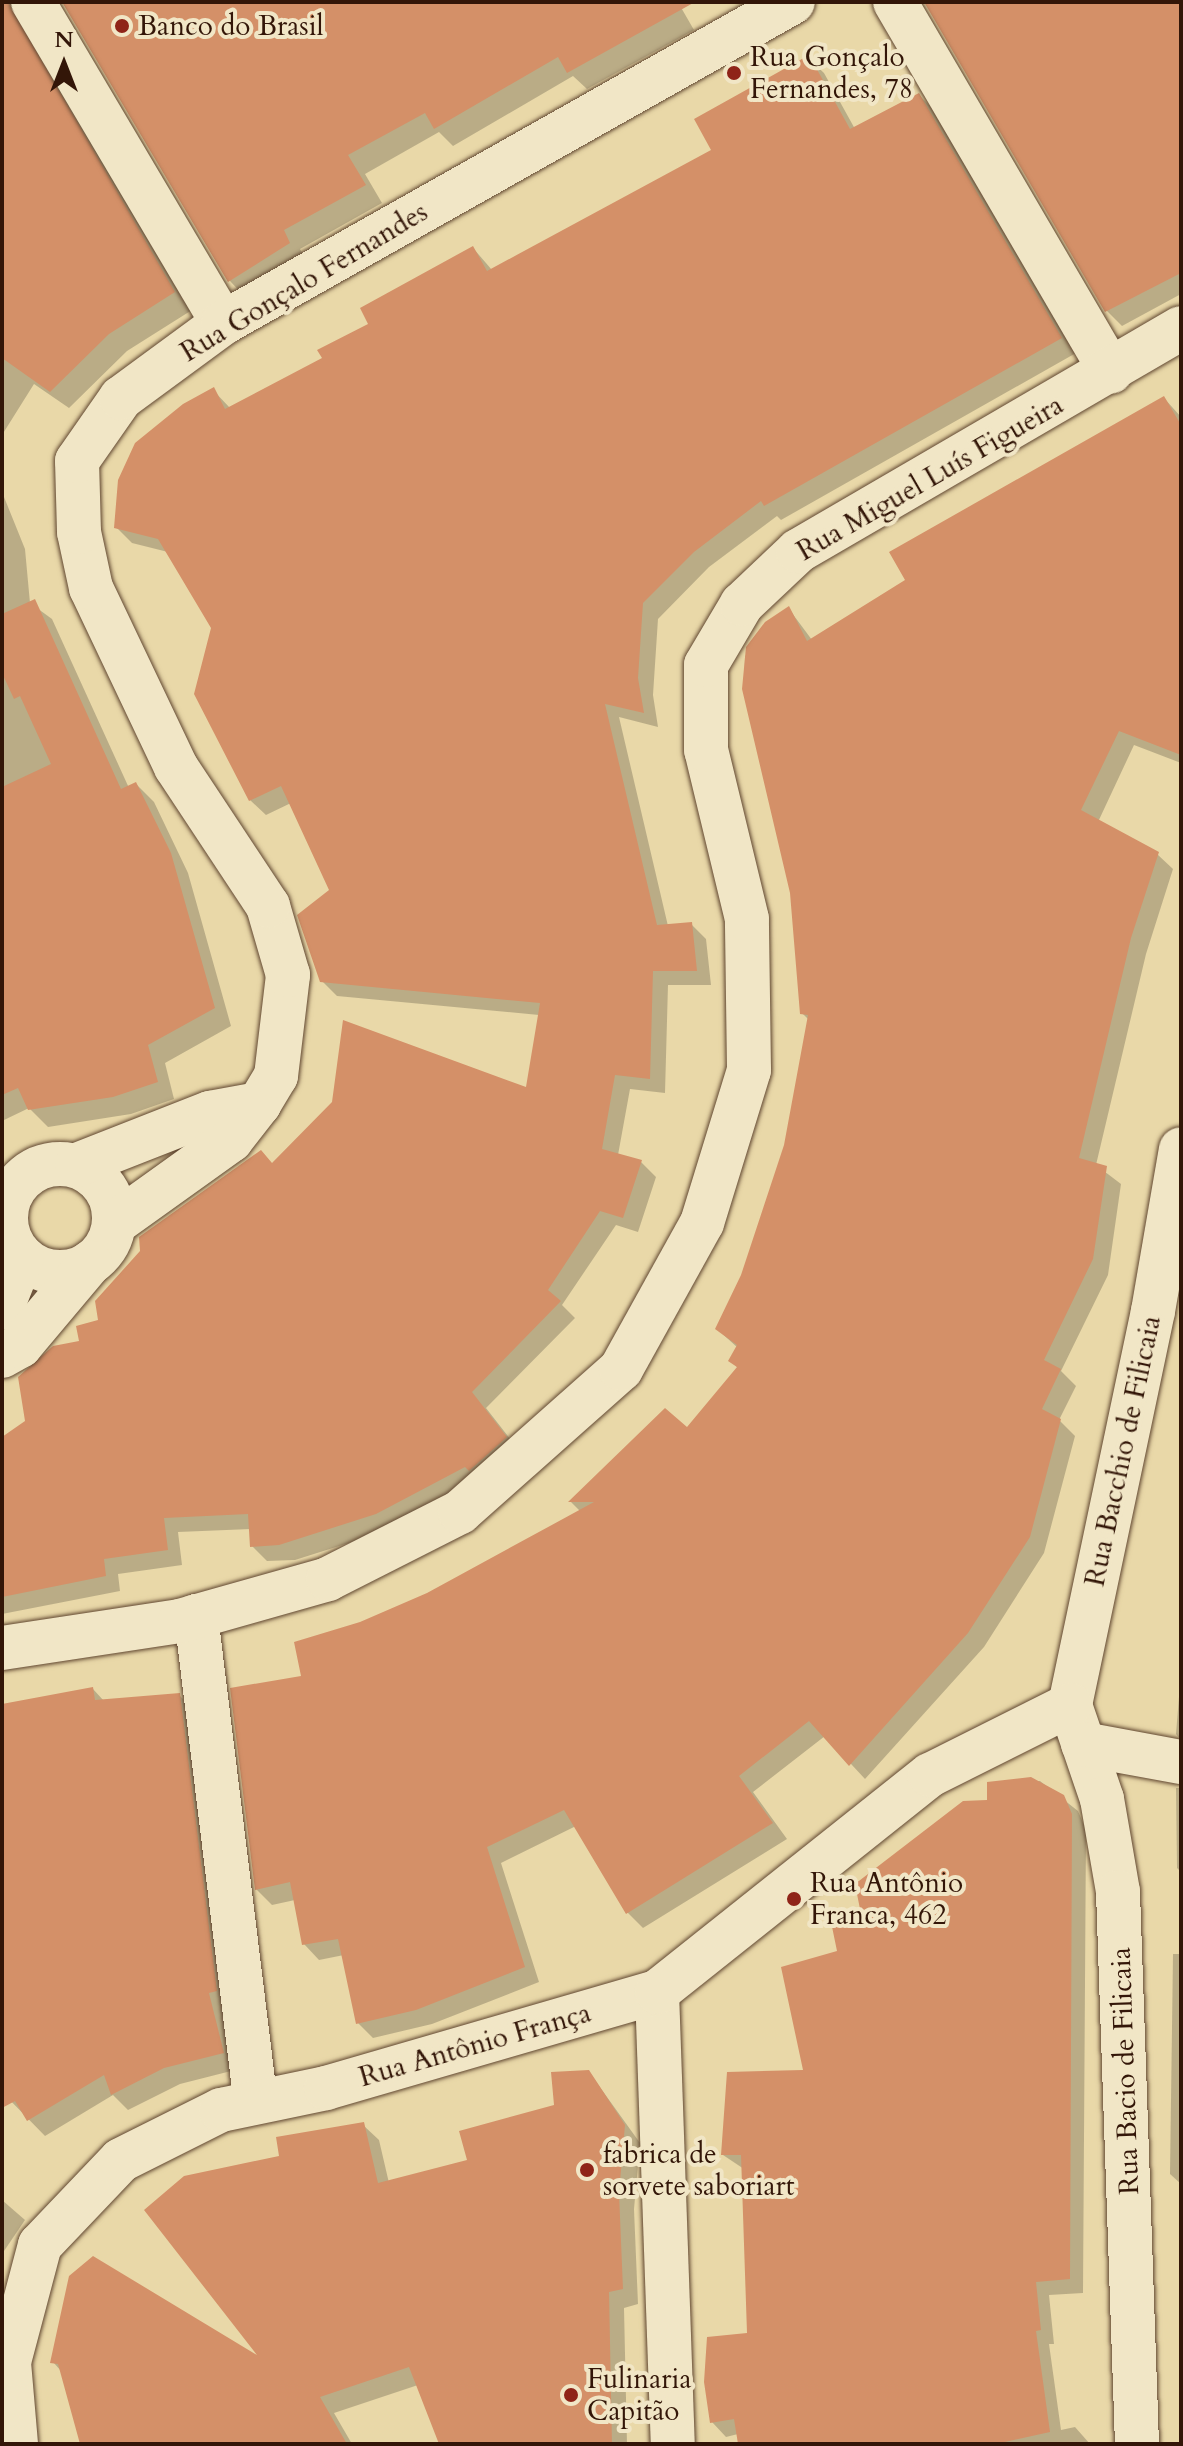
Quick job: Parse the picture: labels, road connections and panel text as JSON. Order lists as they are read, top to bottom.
{
  "streets": {
    "street": [
      "Rua Gonçalo Fernandes",
      "Rua Miguel Luís Figueira",
      "Rua Bacchio de Filicaia",
      "Rua Antônio França",
      "Rua Bacio de Filicaia"
    ]
  },
  "crossings": [
    ["Rua Bacchio de Filicaia", "Rua Antônio França"],
    ["Rua Bacchio de Filicaia", "Rua Bacio de Filicaia"],
    ["Rua Antônio França", "Rua Bacio de Filicaia"]
  ],
  "places": [
    "Banco do Brasil",
    "Rua Gonçalo Fernandes, 78",
    "Rua Antônio Franca, 462",
    "fabrica de sorvete saboriart",
    "Fulinaria Capitão"
  ],
  "north": "top"
}
